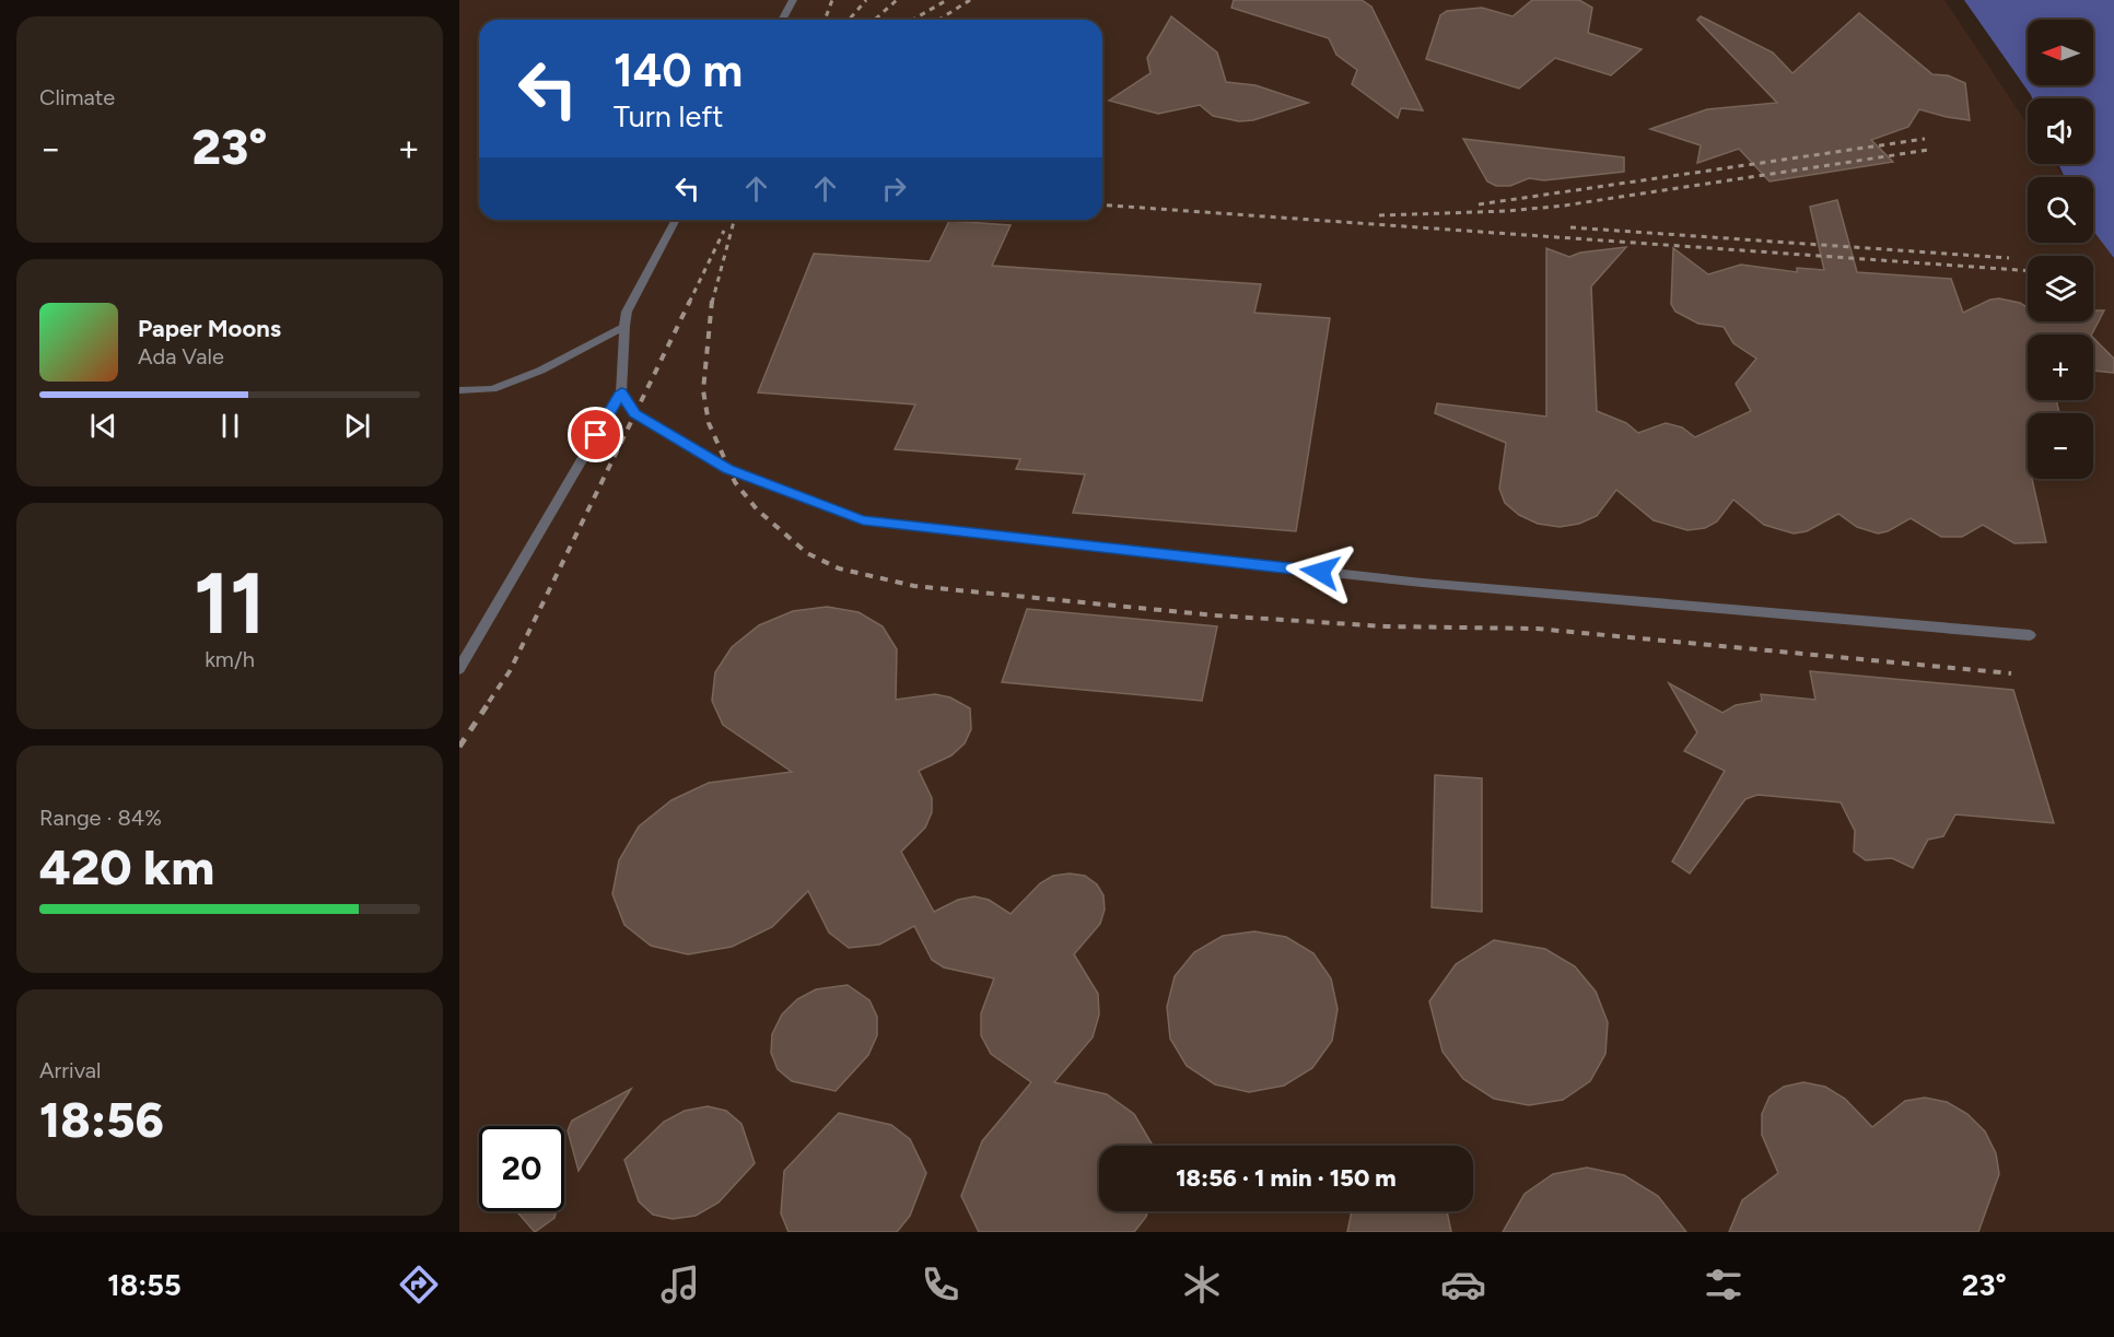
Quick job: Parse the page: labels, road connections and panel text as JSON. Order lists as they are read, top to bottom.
{
  "north": "left",
  "page": {
    "tile": [
      "Climate",
      ["11", "km/h"],
      ["Range · 84%", "420 km"],
      ["Arrival", "18:56"]
    ],
    "map_buttons": ["+", "−"],
    "turn": ["140 m", "Turn left"],
    "heat": ["−", "23°", "+"],
    "song": ["Paper Moons", "Ada Vale"],
    "limit": "20",
    "trip": "18:56 · 1 min · 150 m",
    "tabs": ["18:55", "23°"]
  }
}
